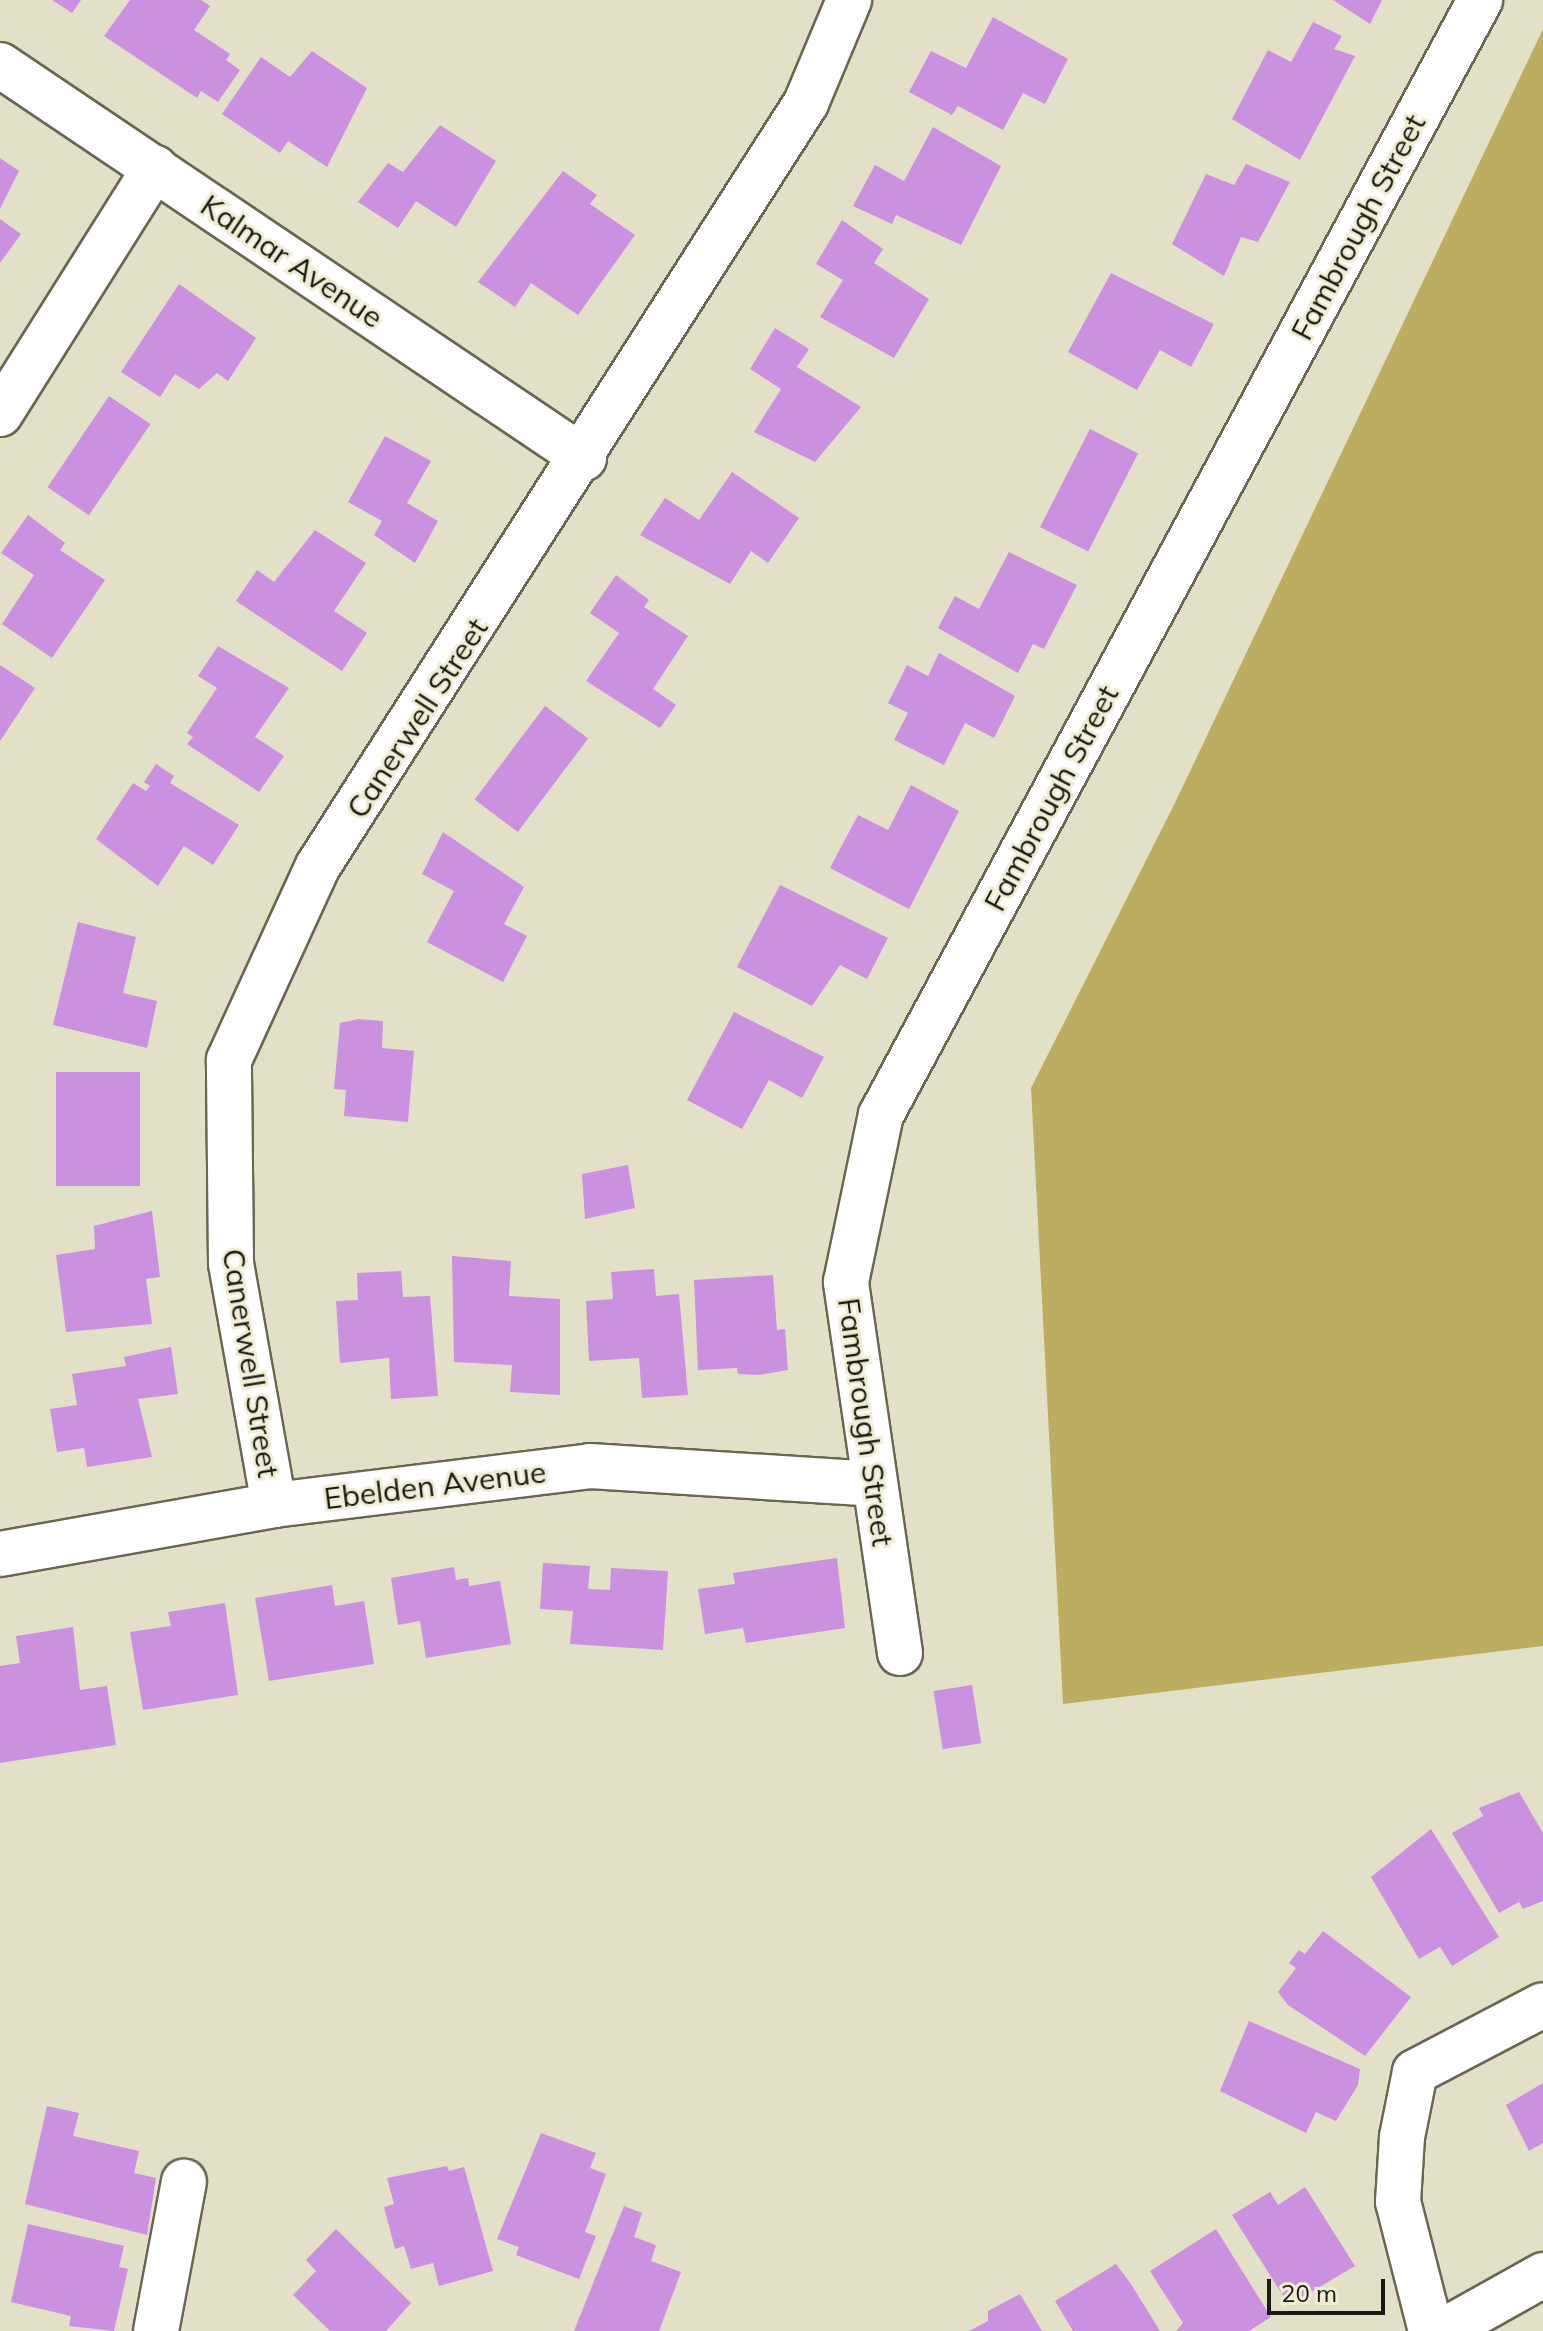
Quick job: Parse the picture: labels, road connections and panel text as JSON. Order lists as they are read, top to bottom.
{
  "streets": {
    "street": [
      "Fambrough Street",
      "Kalmar Avenue",
      "Canerwell Street",
      "Ebelden Avenue"
    ]
  },
  "crossings": [
    ["Fambrough Street", "Ebelden Avenue"],
    ["Kalmar Avenue", "Canerwell Street"],
    ["Canerwell Street", "Ebelden Avenue"]
  ],
  "scale_bar": "20 m"
}
